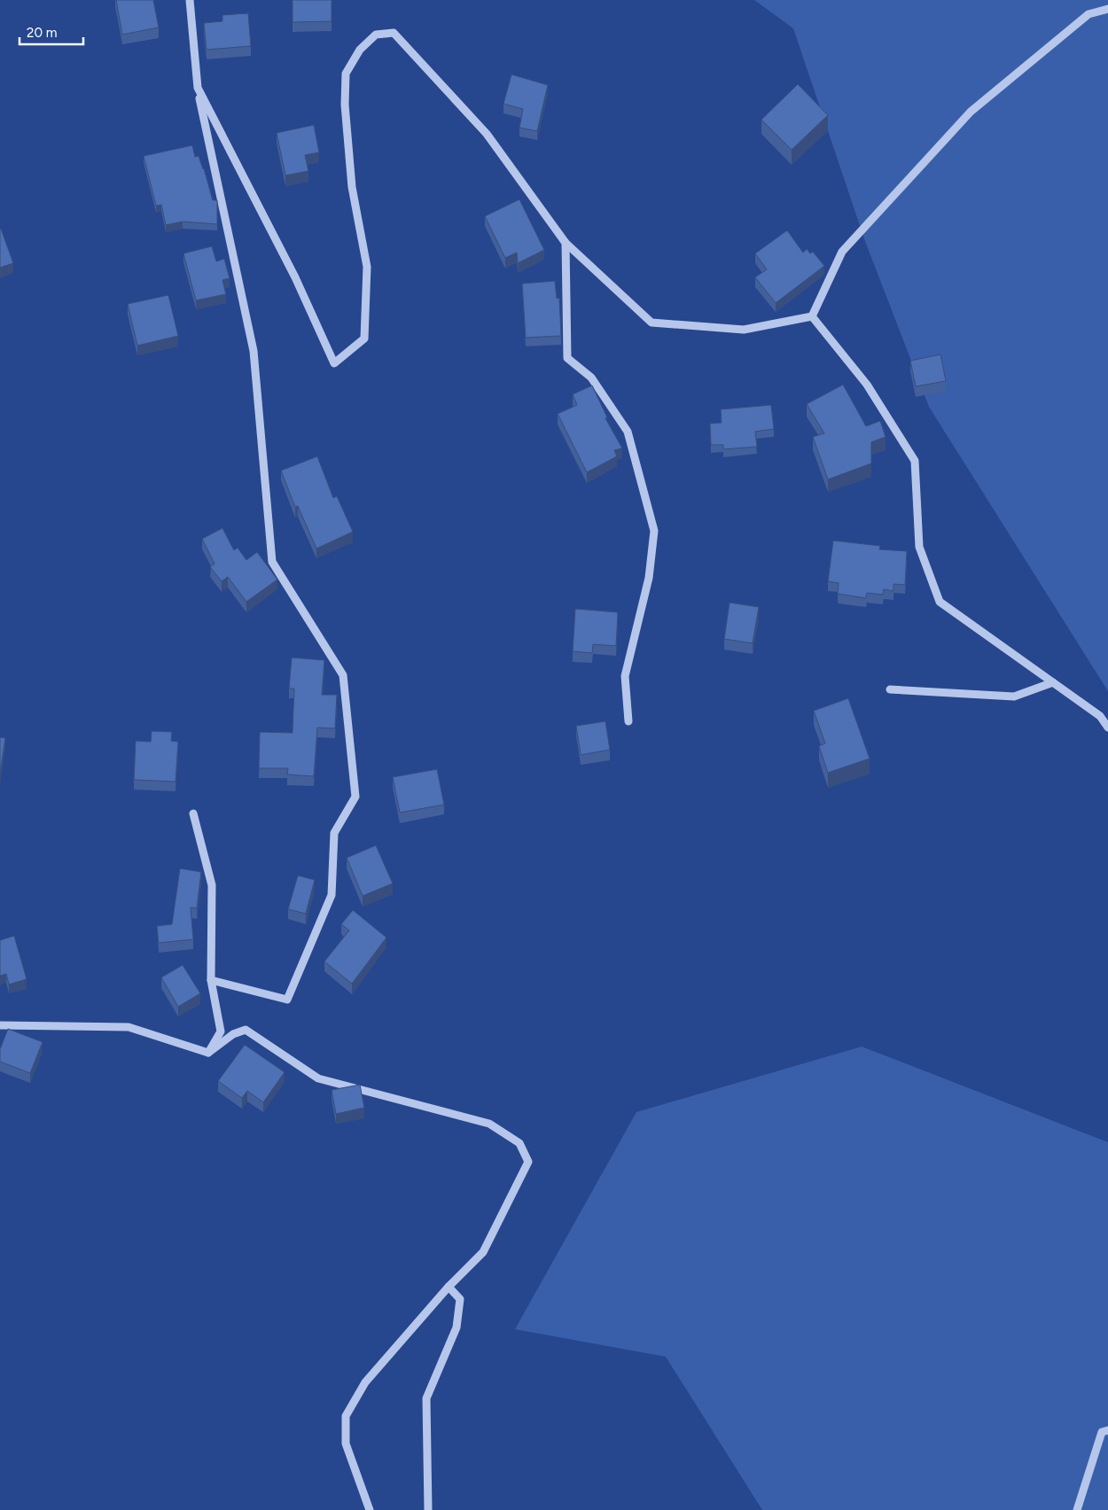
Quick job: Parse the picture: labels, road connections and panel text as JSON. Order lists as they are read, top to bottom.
{
  "scale_bar": "20 m"
}
